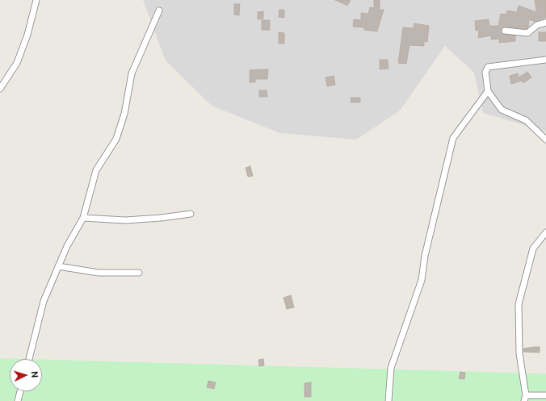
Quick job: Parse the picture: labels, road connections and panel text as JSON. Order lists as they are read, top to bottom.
{
  "north": "right"
}
